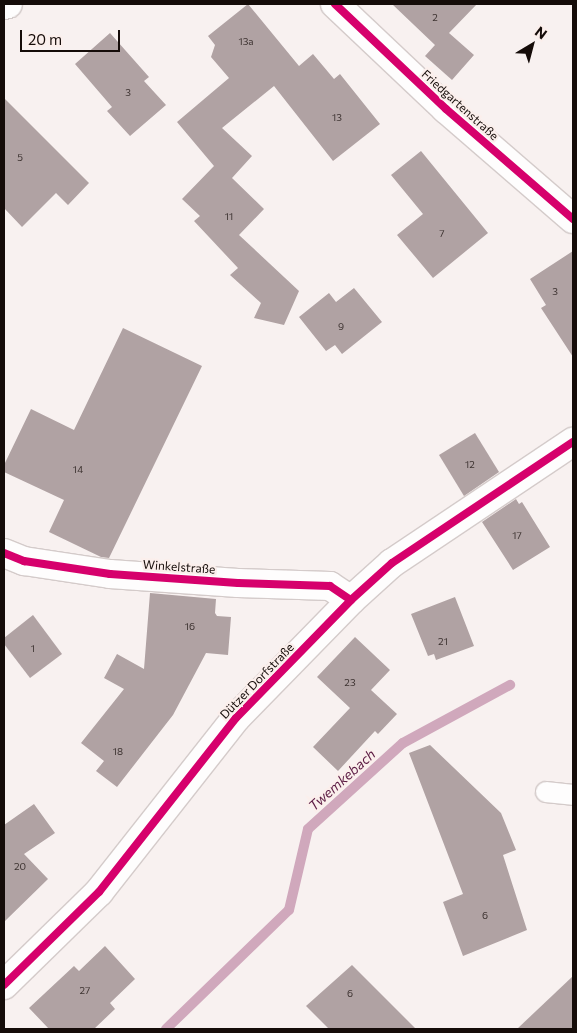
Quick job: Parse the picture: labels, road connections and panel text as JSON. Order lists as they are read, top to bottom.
{
  "streets": {
    "street": ["Friedgartenstraße", "Winkelstraße", "Dützer Dorfstraße"]
  },
  "crossings": [
    ["Winkelstraße", "Dützer Dorfstraße"]
  ],
  "water": ["Twemkebach"],
  "house_numbers": [
    "2",
    "13a",
    "3",
    "13",
    "5",
    "11",
    "7",
    "3",
    "9",
    "12",
    "14",
    "17",
    "16",
    "21",
    "1",
    "23",
    "18",
    "20",
    "6",
    "27",
    "6"
  ],
  "scale_bar": "20 m",
  "north": "top right"
}
